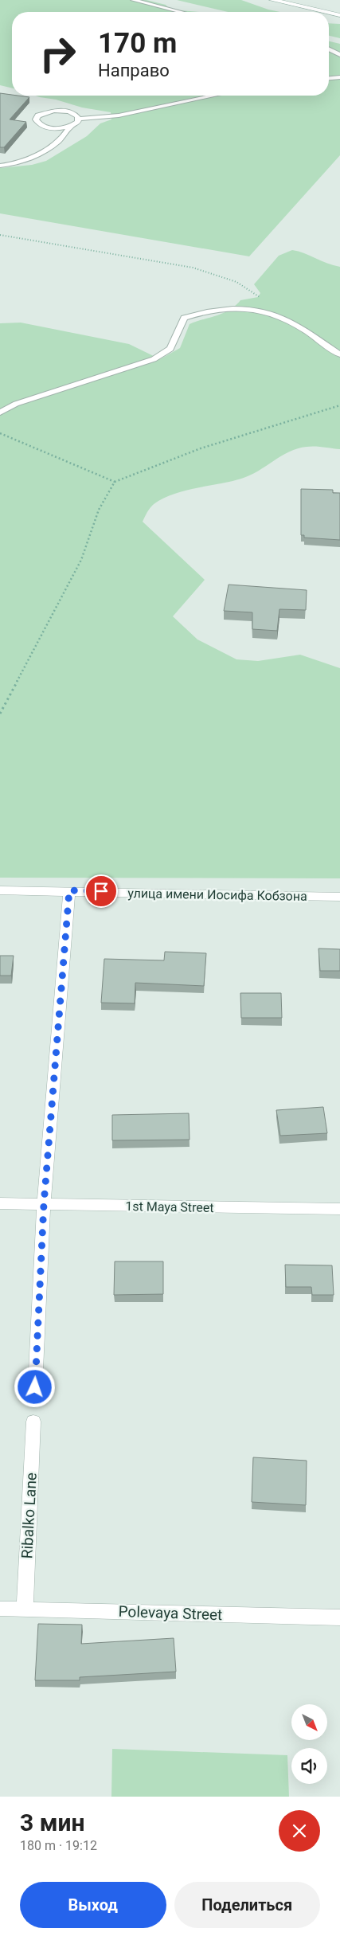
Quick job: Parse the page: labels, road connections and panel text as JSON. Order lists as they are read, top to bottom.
{
  "streets": {
    "street": [
      "улица имени Иосифа Кобзона",
      "1st Maya Street",
      "Ribalko Lane",
      "Polevaya Street"
    ]
  },
  "crossings": [
    ["Ribalko Lane", "Polevaya Street"]
  ],
  "north": "bottom right",
  "page": {
    "turn": ["170 m", "Направо"],
    "heading": ["3 мин", "180 m · 19:12"],
    "buttons": ["Выход", "Поделиться"]
  }
}
